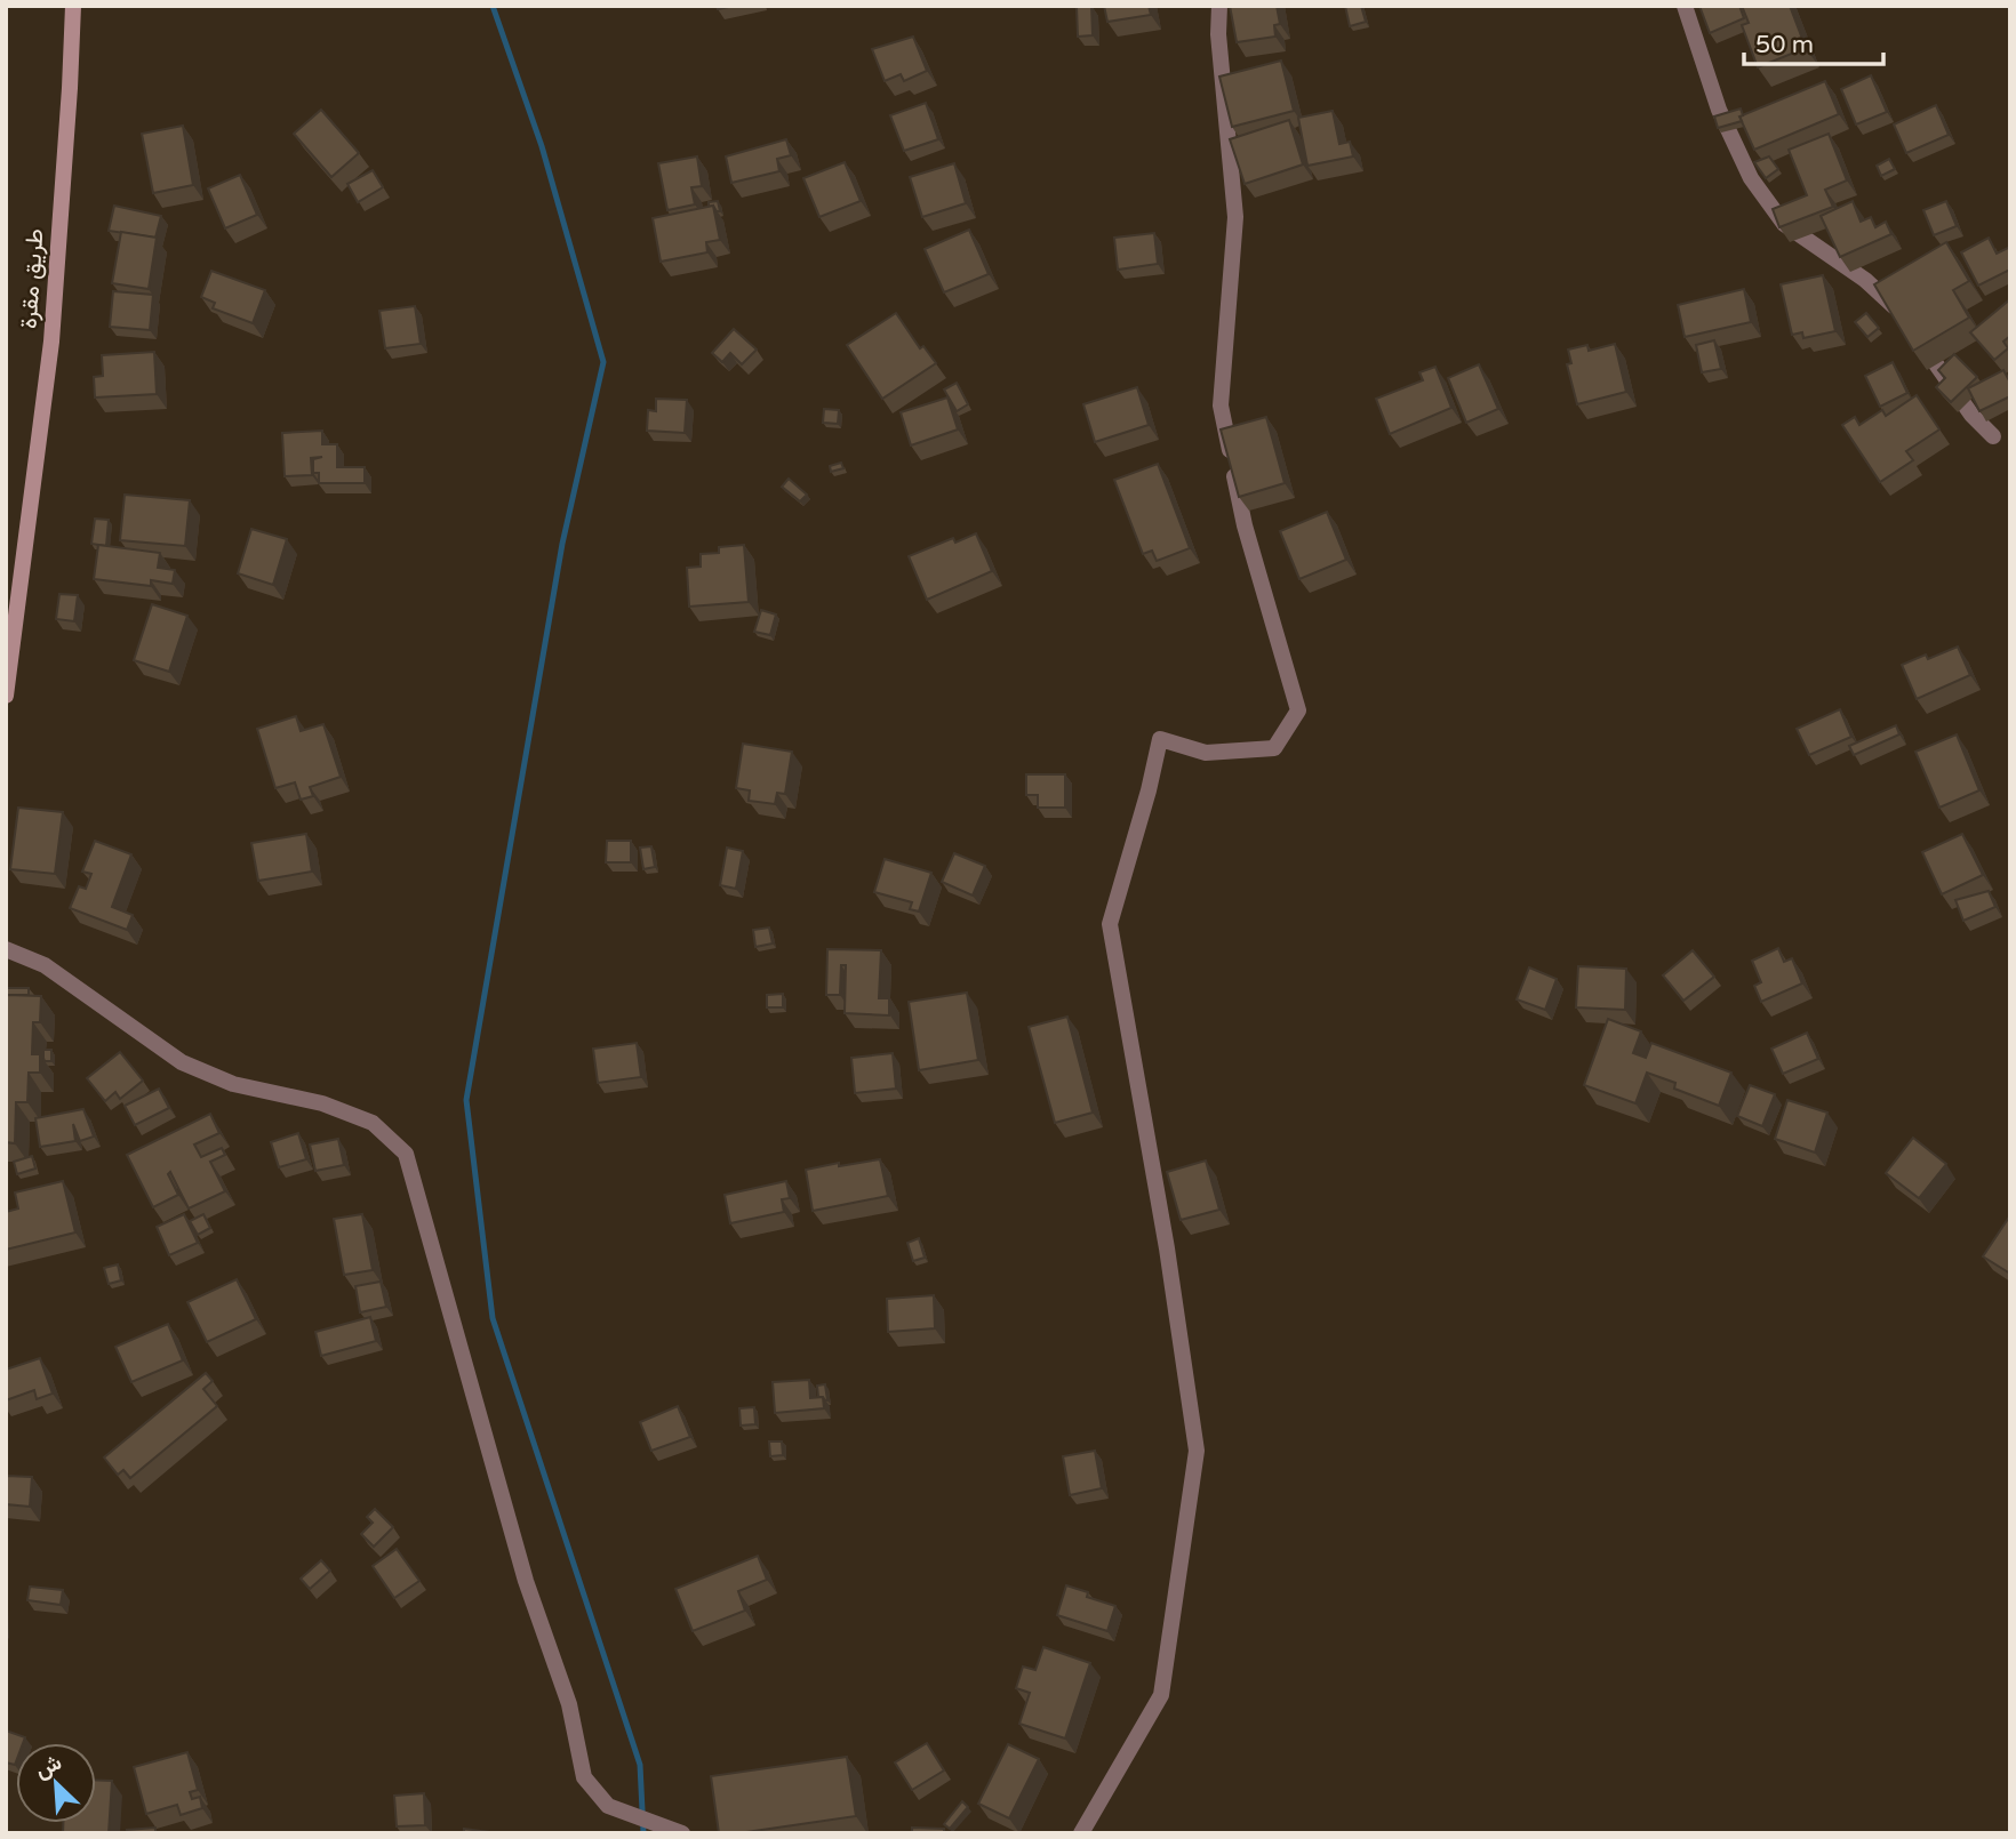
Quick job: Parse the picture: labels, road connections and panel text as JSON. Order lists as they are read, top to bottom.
{
  "streets": {
    "main road": ["طريق مقرة"]
  },
  "scale_bar": "50 m",
  "north": "top left"
}
